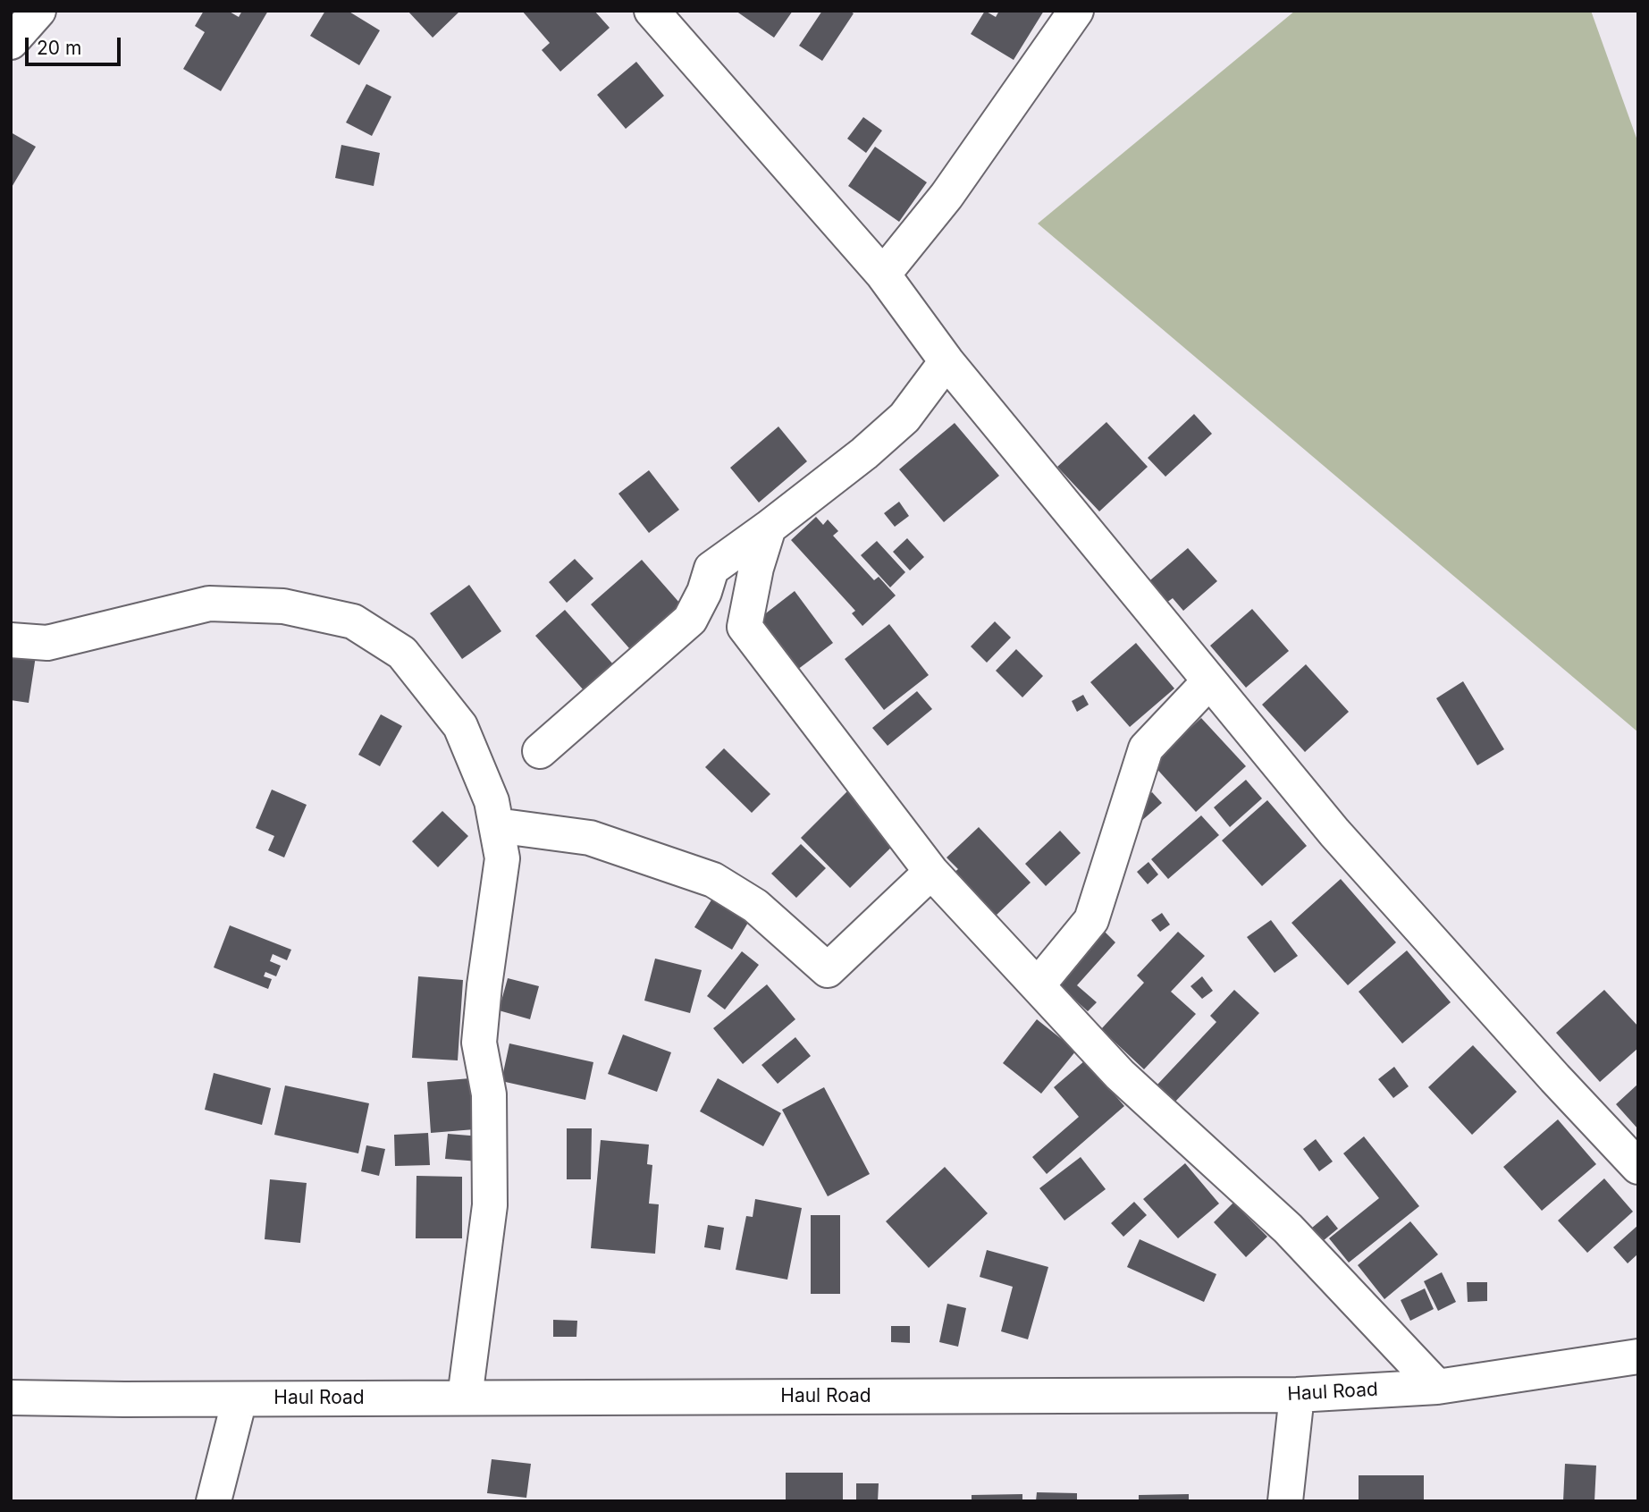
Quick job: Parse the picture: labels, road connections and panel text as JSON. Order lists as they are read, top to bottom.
{
  "streets": {
    "street": ["Haul Road"]
  },
  "scale_bar": "20 m"
}
